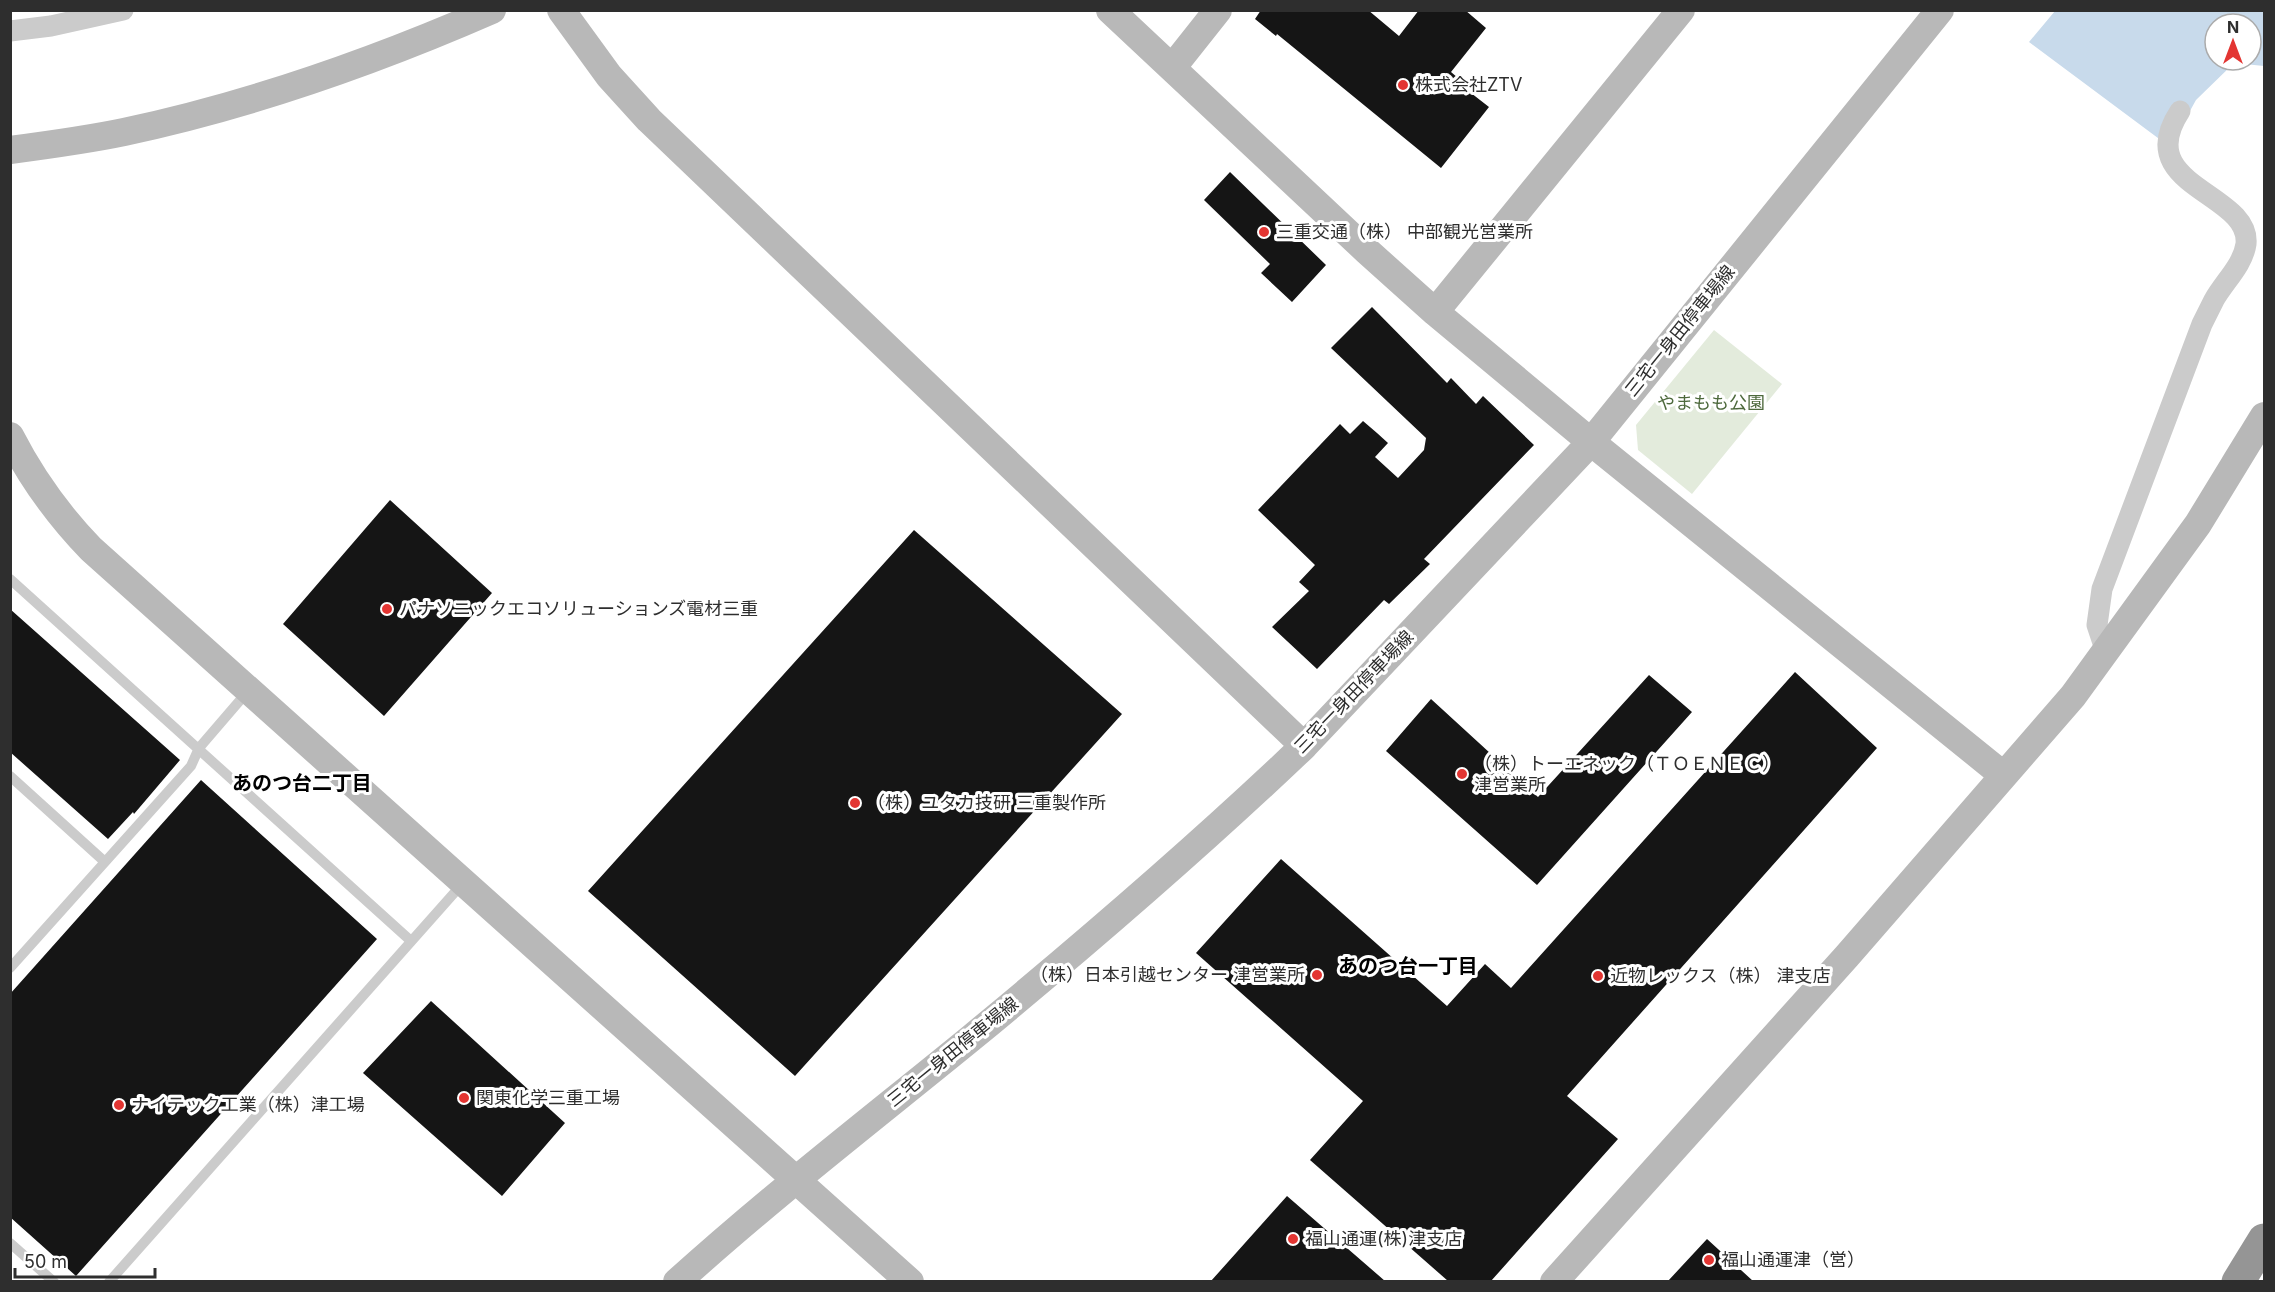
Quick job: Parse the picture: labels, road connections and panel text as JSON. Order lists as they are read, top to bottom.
{
  "streets": {
    "street": ["三宅一身田停車場線"]
  },
  "districts": ["あのつ台二丁目", "あのつ台一丁目"],
  "parks": ["やまもも公園"],
  "places": [
    "株式会社ZTV",
    "三重交通（株） 中部観光営業所",
    "パナソニックエコソリューションズ電材三重",
    "（株）トーエネック（ＴＯＥＮＥＣ） 津営業所",
    "（株）ユタカ技研 三重製作所",
    "（株）日本引越センター 津営業所",
    "近物レックス（株） 津支店",
    "関東化学三重工場",
    "ナイテック工業（株）津工場",
    "福山通運(株)津支店",
    "福山通運津（営）"
  ],
  "scale_bar": "50 m",
  "north": "top"
}
